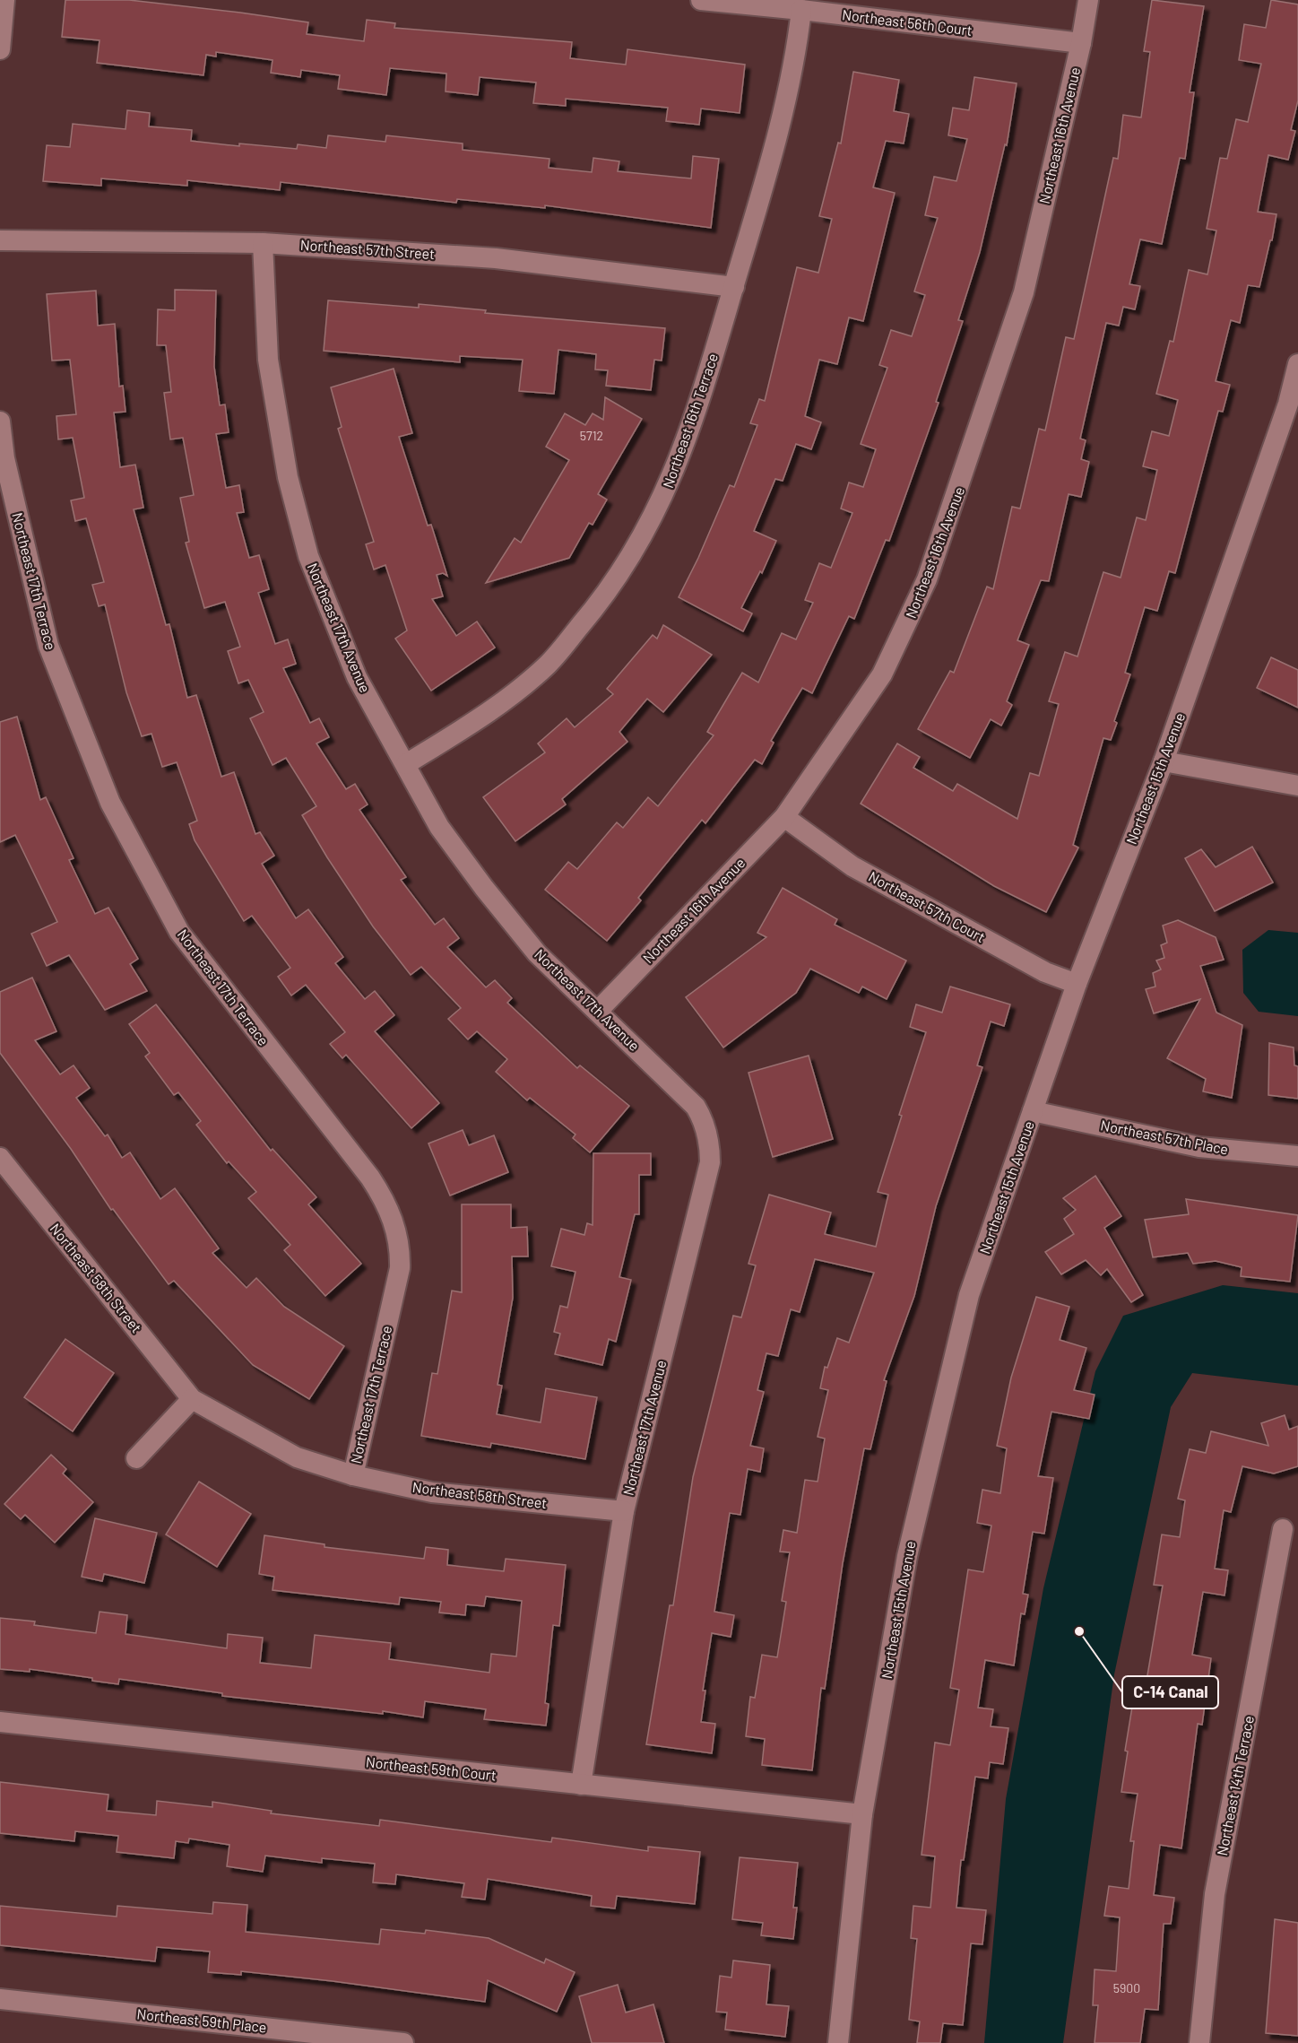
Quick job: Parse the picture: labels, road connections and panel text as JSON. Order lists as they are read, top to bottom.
{
  "streets": {
    "street": [
      "Northeast 56th Court",
      "Northeast 16th Avenue",
      "Northeast 57th Street",
      "Northeast 16th Terrace",
      "Northeast 17th Terrace",
      "Northeast 17th Avenue",
      "Northeast 15th Avenue",
      "Northeast 57th Court",
      "Northeast 57th Place",
      "Northeast 58th Street",
      "Northeast 59th Court",
      "Northeast 14th Terrace",
      "Northeast 59th Place"
    ]
  },
  "crossings": [
    ["Northeast 56th Court", "Northeast 16th Avenue"],
    ["Northeast 56th Court", "Northeast 16th Terrace"],
    ["Northeast 16th Avenue", "Northeast 17th Avenue"],
    ["Northeast 16th Avenue", "Northeast 57th Court"],
    ["Northeast 57th Street", "Northeast 16th Terrace"],
    ["Northeast 57th Street", "Northeast 17th Avenue"],
    ["Northeast 16th Terrace", "Northeast 17th Avenue"],
    ["Northeast 17th Terrace", "Northeast 58th Street"],
    ["Northeast 17th Avenue", "Northeast 58th Street"],
    ["Northeast 17th Avenue", "Northeast 59th Court"],
    ["Northeast 15th Avenue", "Northeast 57th Court"],
    ["Northeast 15th Avenue", "Northeast 57th Place"],
    ["Northeast 15th Avenue", "Northeast 59th Court"]
  ],
  "places": ["C-14 Canal"],
  "house_numbers": ["5712", "5900"]
}
